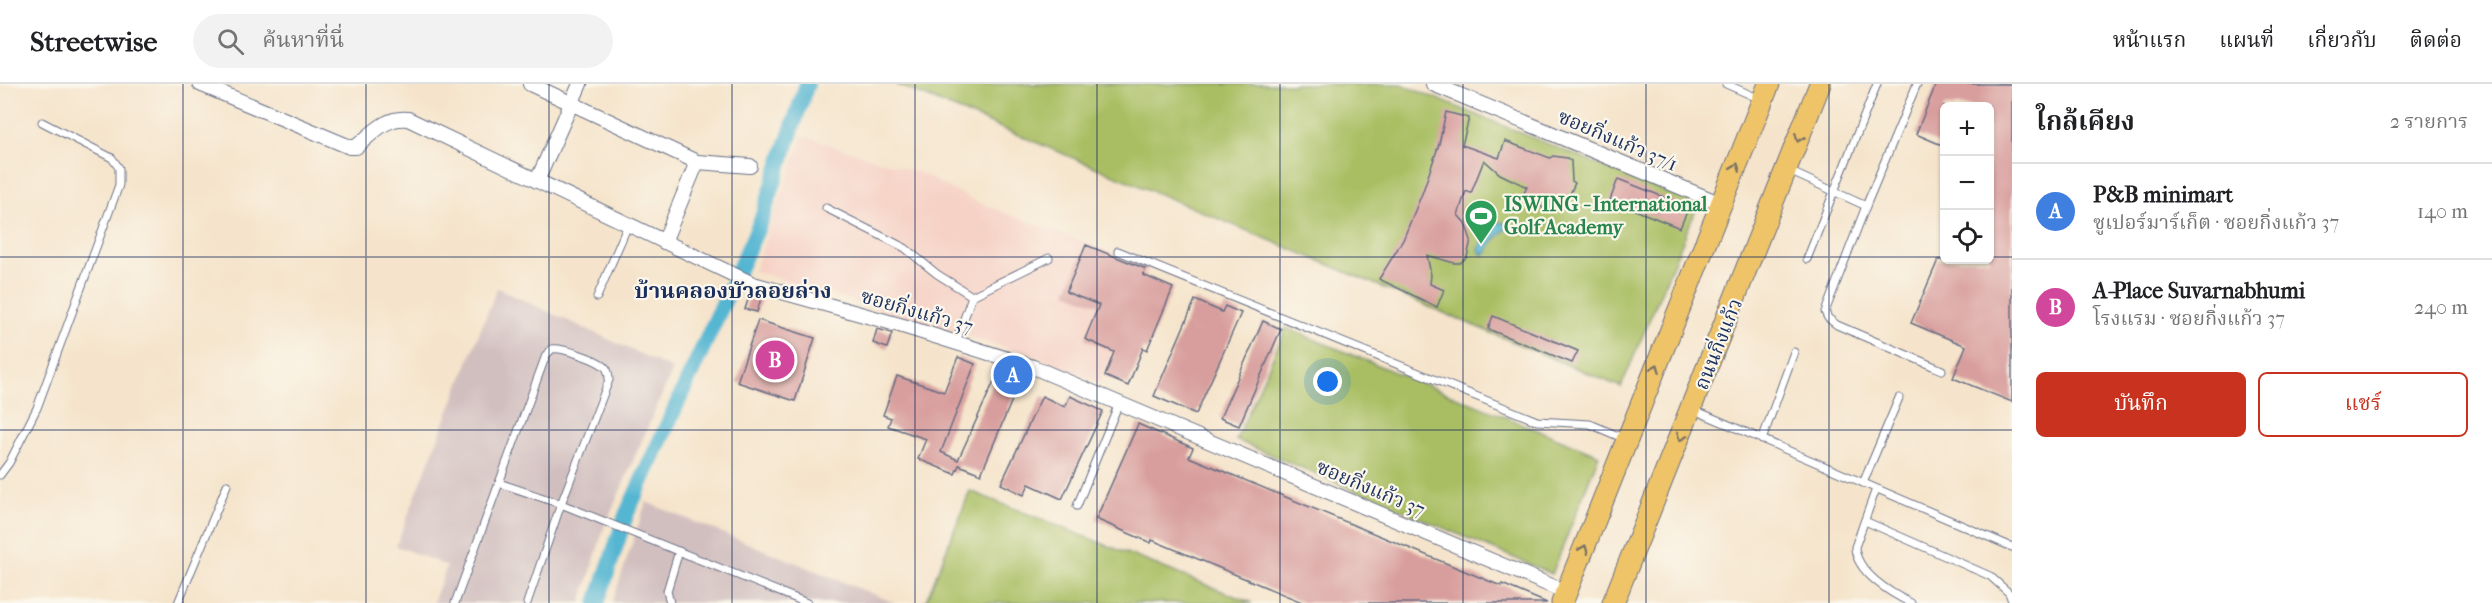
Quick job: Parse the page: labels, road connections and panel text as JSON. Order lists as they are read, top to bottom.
{
  "streets": {
    "main road": ["ถนนกิ่งแก้ว"],
    "street": ["ซอยกิ่งแก้ว 37/1", "ซอยกิ่งแก้ว 37"]
  },
  "districts": ["บ้านคลองบัวลอยล่าง"],
  "places": {
    "sports": ["ISWING - International Golf Academy"]
  },
  "page": {
    "header": "Streetwise",
    "search": "ค้นหาที่นี่",
    "nav": [
      "หน้าแรก",
      "แผนที่",
      "เกี่ยวกับ",
      "ติดต่อ"
    ],
    "heading": ["ใกล้เคียง", "2 รายการ"],
    "map_buttons": ["+", "−"],
    "list": [
      {
        "mark": "A",
        "name": "P&B minimart",
        "note": "ซูเปอร์มาร์เก็ต · ซอยกิ่งแก้ว 37",
        "value": "140 m"
      },
      {
        "mark": "B",
        "name": "A-Place Suvarnabhumi",
        "note": "โรงแรม · ซอยกิ่งแก้ว 37",
        "value": "240 m"
      }
    ],
    "pins": ["B", "A"],
    "buttons": ["บันทึก", "แชร์"]
  }
}
